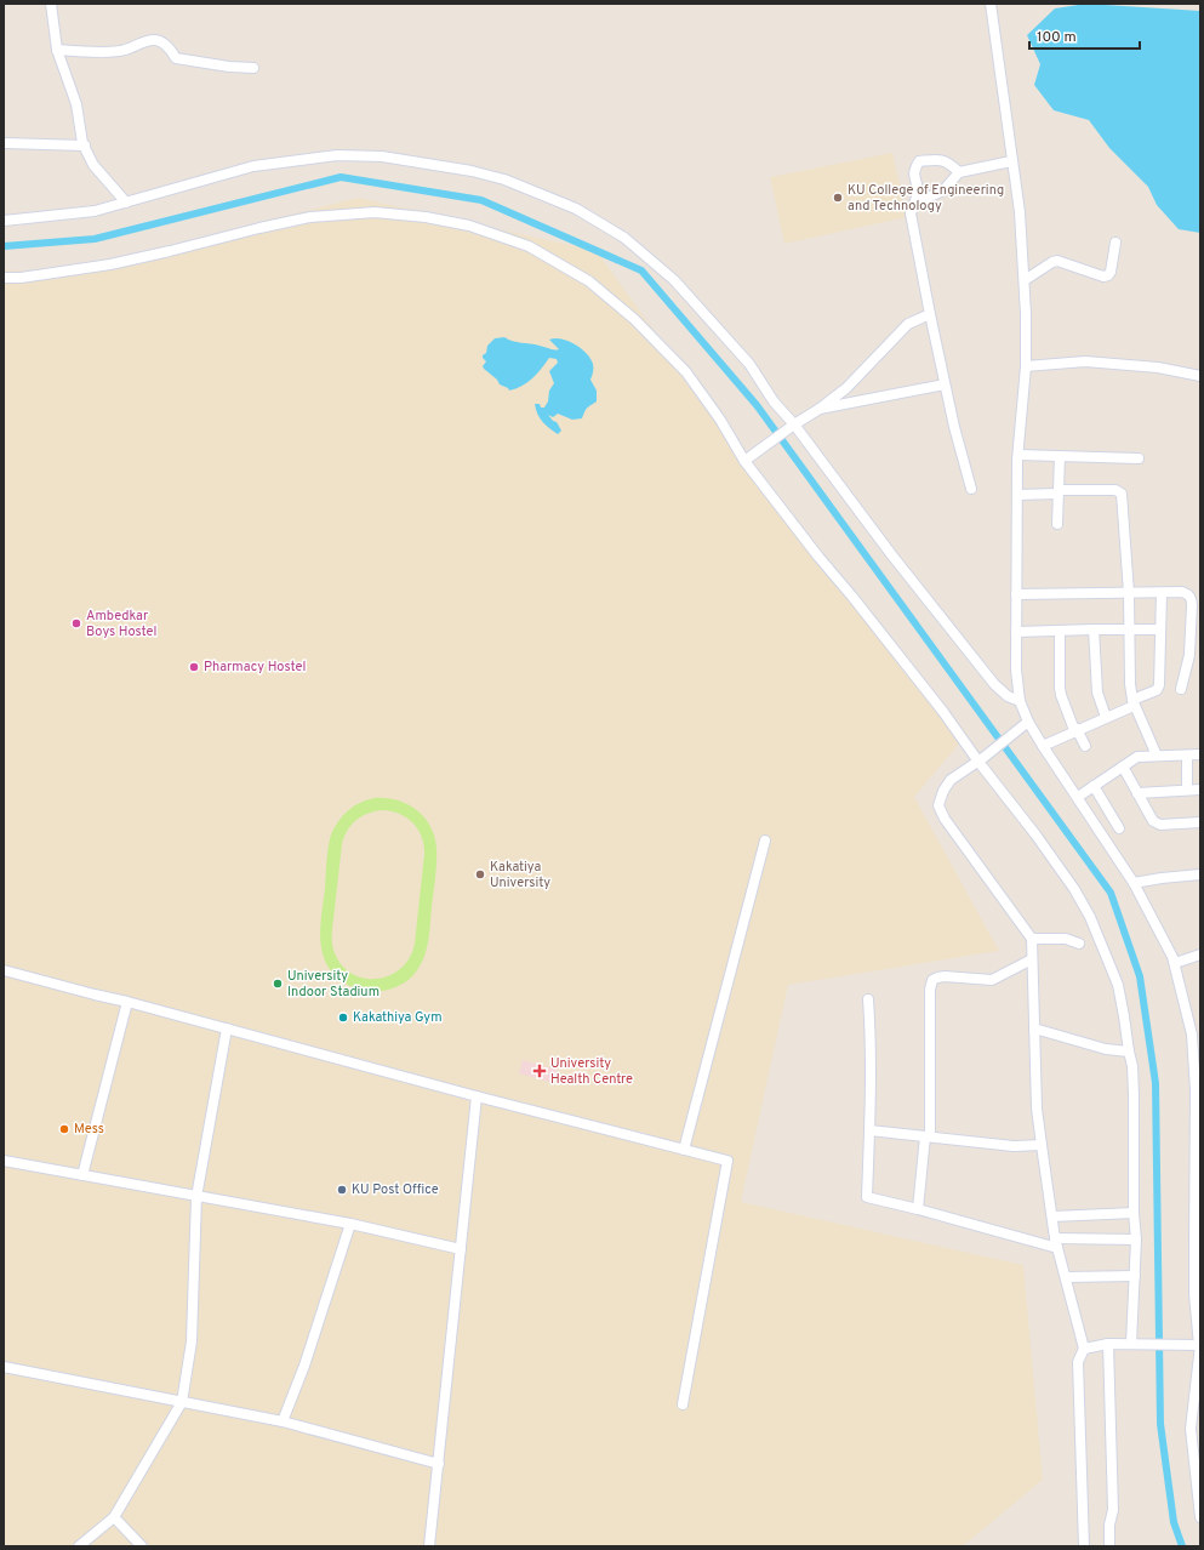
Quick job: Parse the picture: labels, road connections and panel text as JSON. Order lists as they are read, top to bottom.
{
  "places": {
    "other": [
      "KU College of Engineering and Technology",
      "Ambedkar Boys Hostel",
      "Pharmacy Hostel",
      "Kakatiya University",
      "University Indoor Stadium",
      "Kakathiya Gym",
      "Mess",
      "KU Post Office"
    ],
    "health": ["University Health Centre"]
  },
  "scale_bar": "100 m"
}
